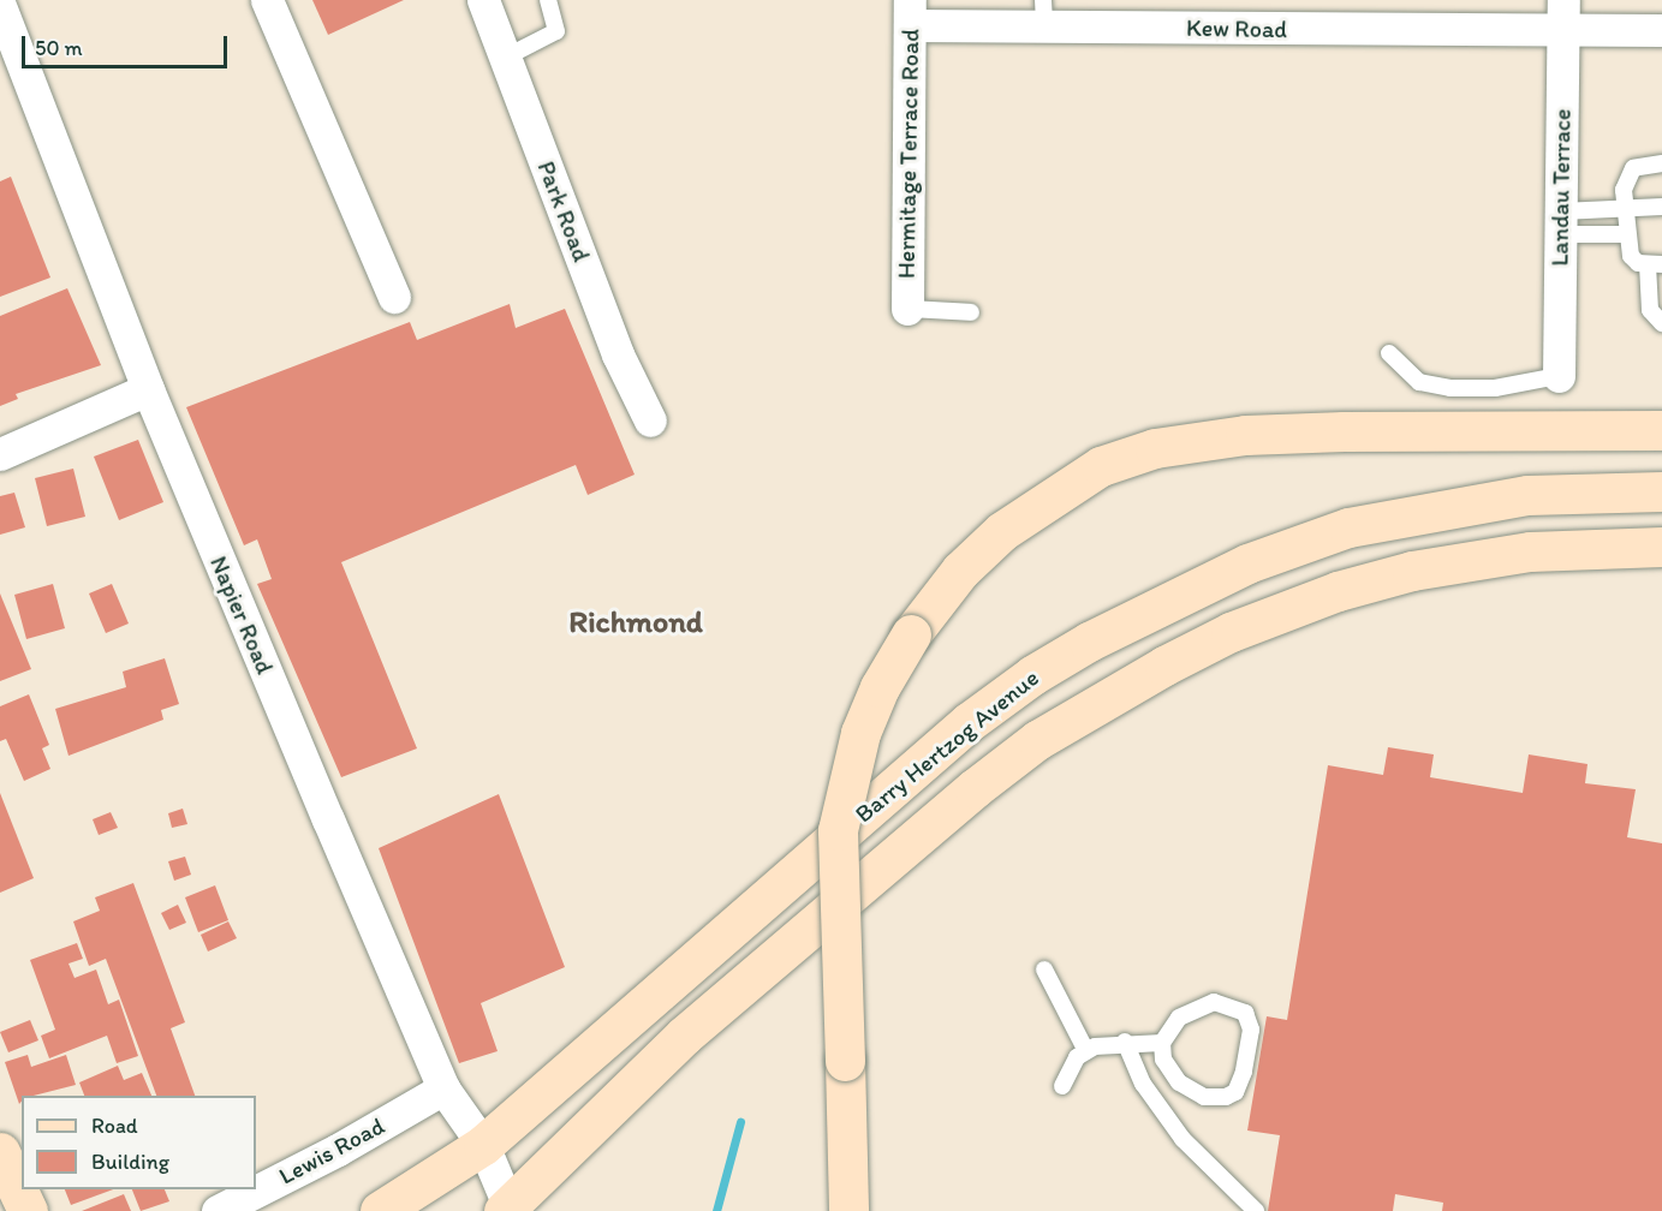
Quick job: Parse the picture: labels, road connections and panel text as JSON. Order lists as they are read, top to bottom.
{
  "streets": {
    "main road": ["Barry Hertzog Avenue"],
    "street": [
      "Kew Road",
      "Hermitage Terrace Road",
      "Landau Terrace",
      "Park Road",
      "Napier Road",
      "Lewis Road"
    ]
  },
  "crossings": [
    ["Kew Road", "Hermitage Terrace Road"],
    ["Kew Road", "Landau Terrace"],
    ["Napier Road", "Barry Hertzog Avenue"],
    ["Napier Road", "Lewis Road"]
  ],
  "districts": ["Richmond"],
  "legend": ["Road", "Building"],
  "scale_bar": "50 m"
}
